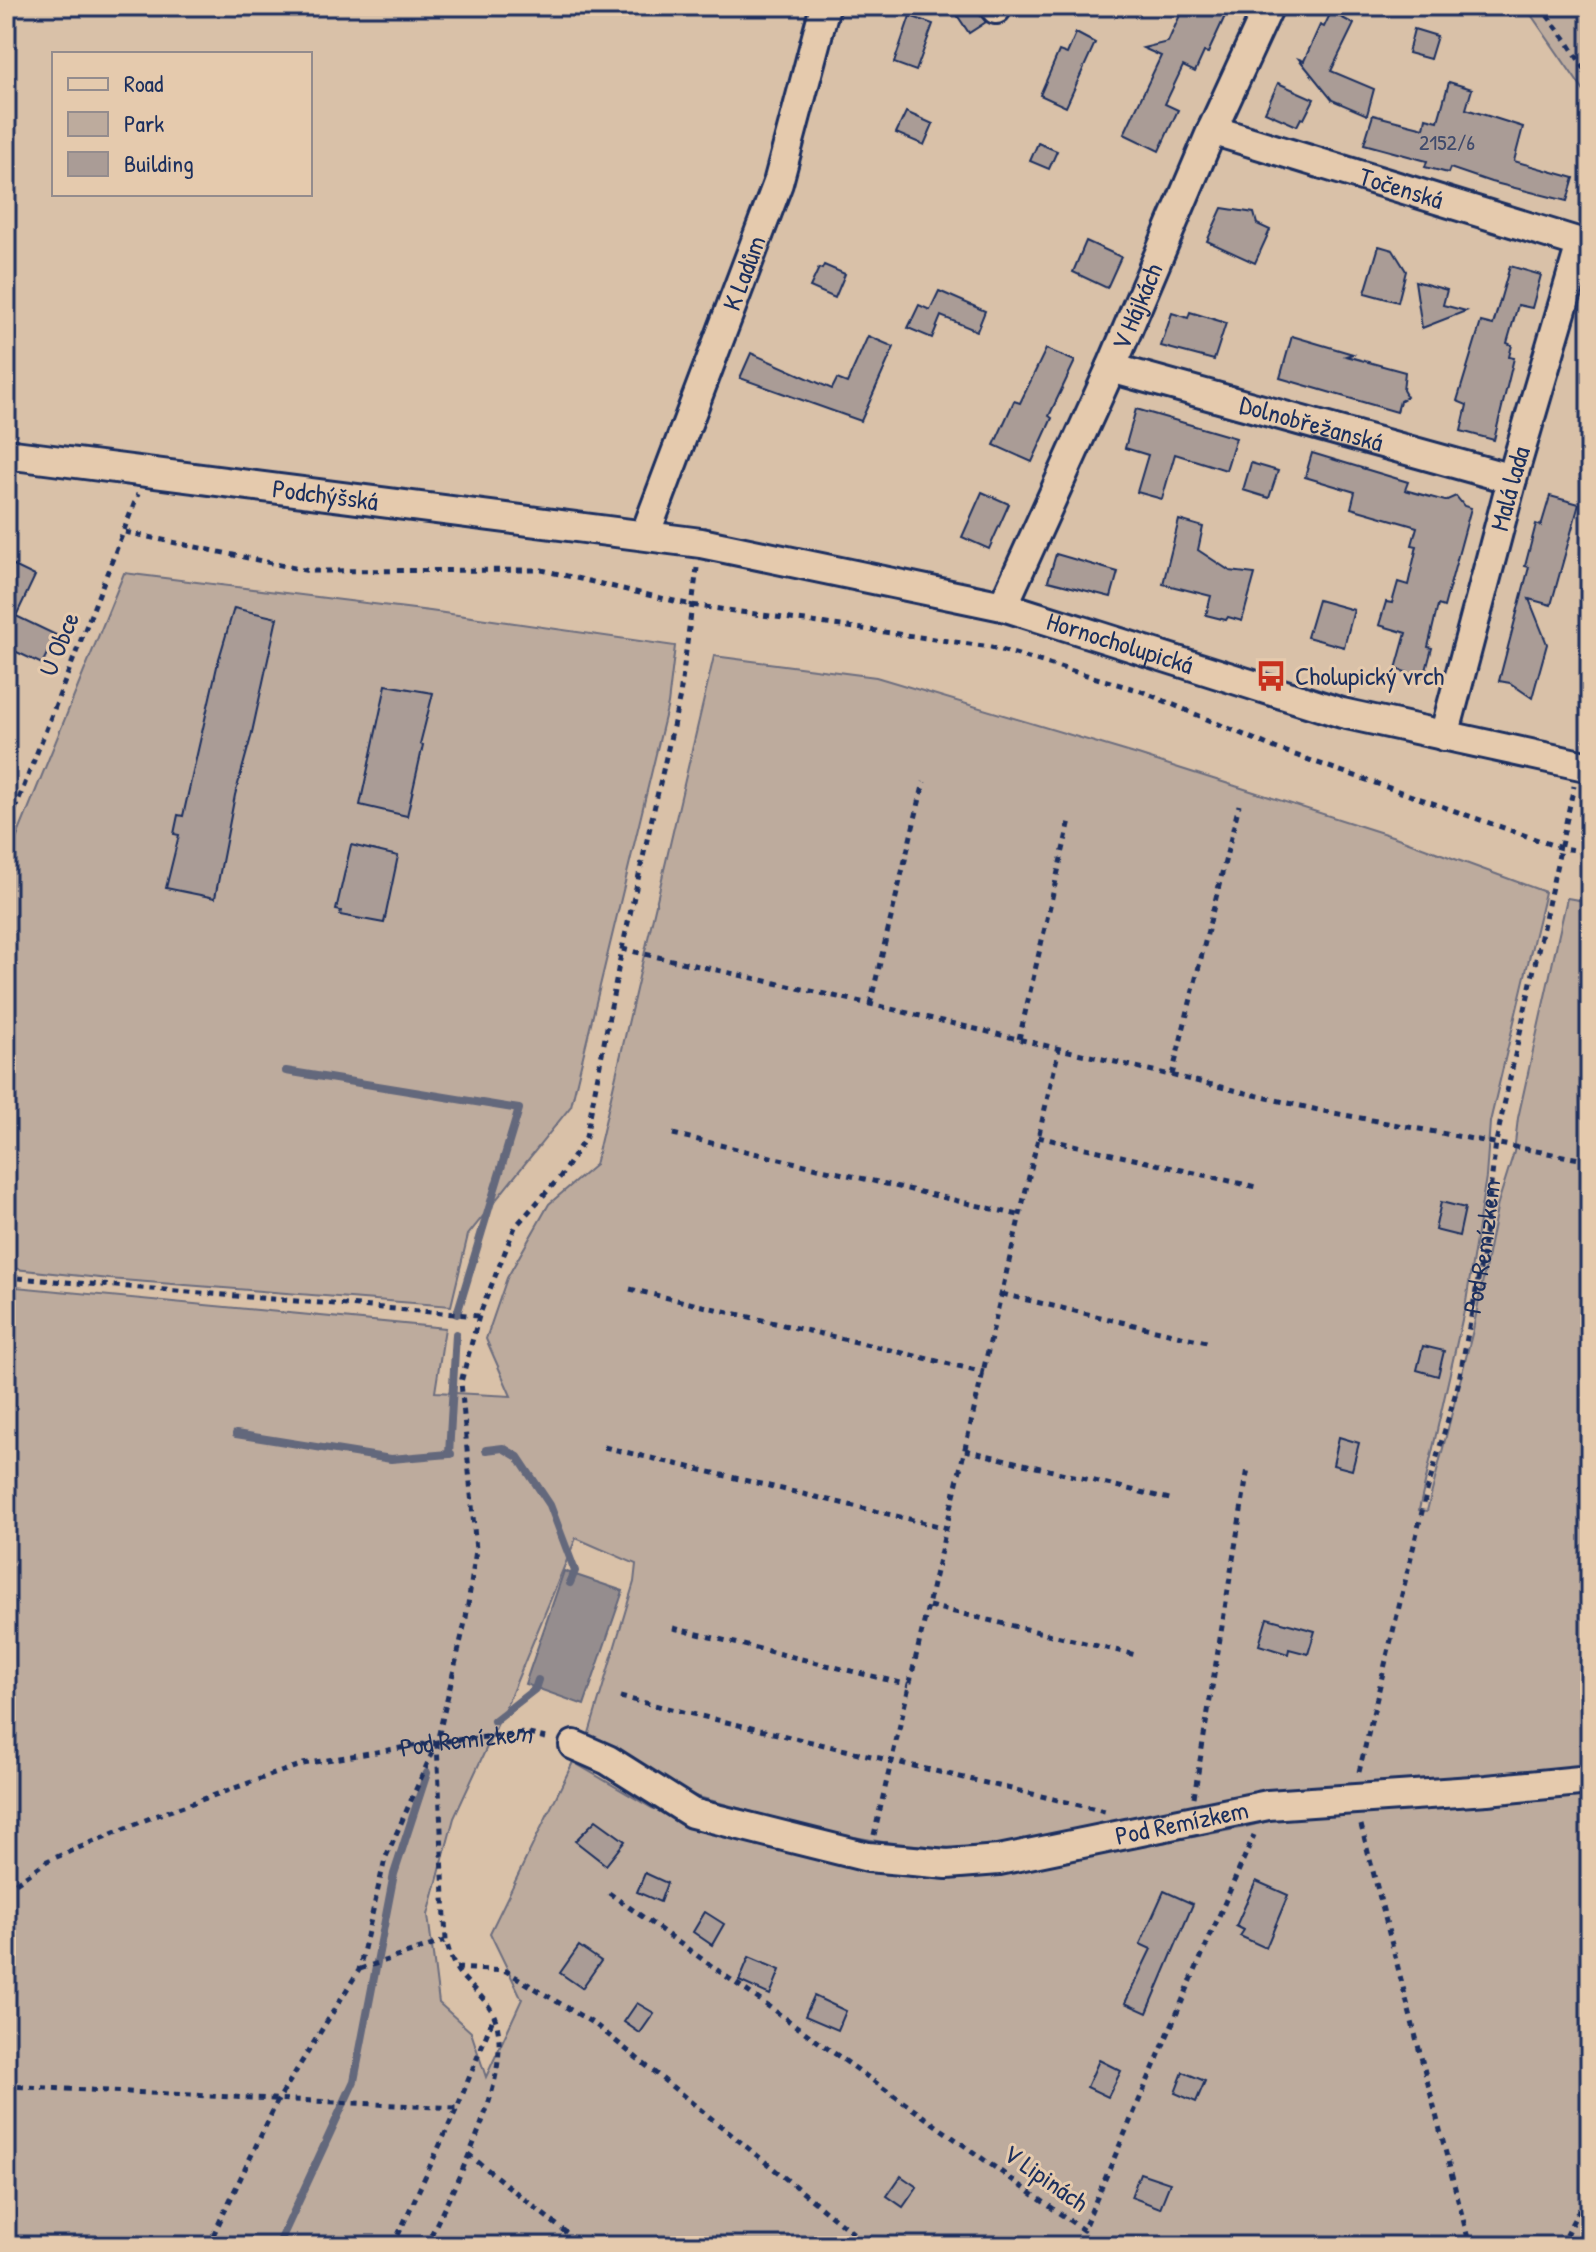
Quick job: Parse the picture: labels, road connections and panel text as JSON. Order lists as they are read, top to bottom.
{
  "streets": {
    "street": [
      "Točenská",
      "K Ladům",
      "V Hájkách",
      "Dolnobřežanská",
      "Malá lada",
      "Podchýšská",
      "Hornocholupická",
      "Pod Remízkem"
    ],
    "path": ["U Obce", "V Lipinách"]
  },
  "crossings": [
    ["Točenská", "V Hájkách"],
    ["Točenská", "Malá lada"],
    ["K Ladům", "Podchýšská"],
    ["K Ladům", "Hornocholupická"],
    ["V Hájkách", "Dolnobřežanská"],
    ["V Hájkách", "Hornocholupická"],
    ["Dolnobřežanská", "Malá lada"],
    ["Malá lada", "Hornocholupická"],
    ["Podchýšská", "Hornocholupická"],
    ["Podchýšská", "U Obce"],
    ["Hornocholupická", "Pod Remízkem"],
    ["Pod Remízkem", "V Lipinách"]
  ],
  "places": {
    "bus stop": ["Cholupický vrch"]
  },
  "house_numbers": ["2152/6"],
  "legend": ["Road", "Park", "Building"]
}
